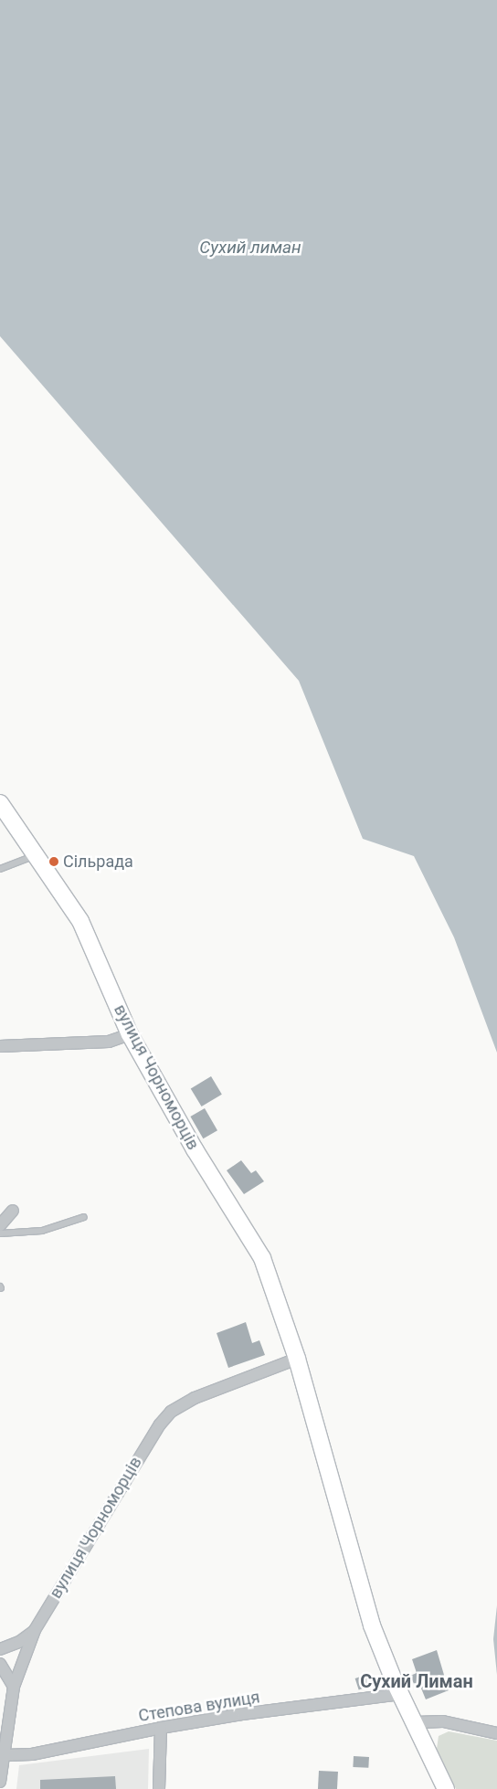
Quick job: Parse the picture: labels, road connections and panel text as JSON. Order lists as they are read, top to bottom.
{
  "streets": {
    "main road": ["вулиця Чорноморців"],
    "street": ["Степова вулиця"]
  },
  "crossings": [
    ["вулиця Чорноморців", "Степова вулиця"]
  ],
  "districts": ["Сухий Лиман"],
  "water": ["Сухий лиман"],
  "places": ["Сільрада"]
}
